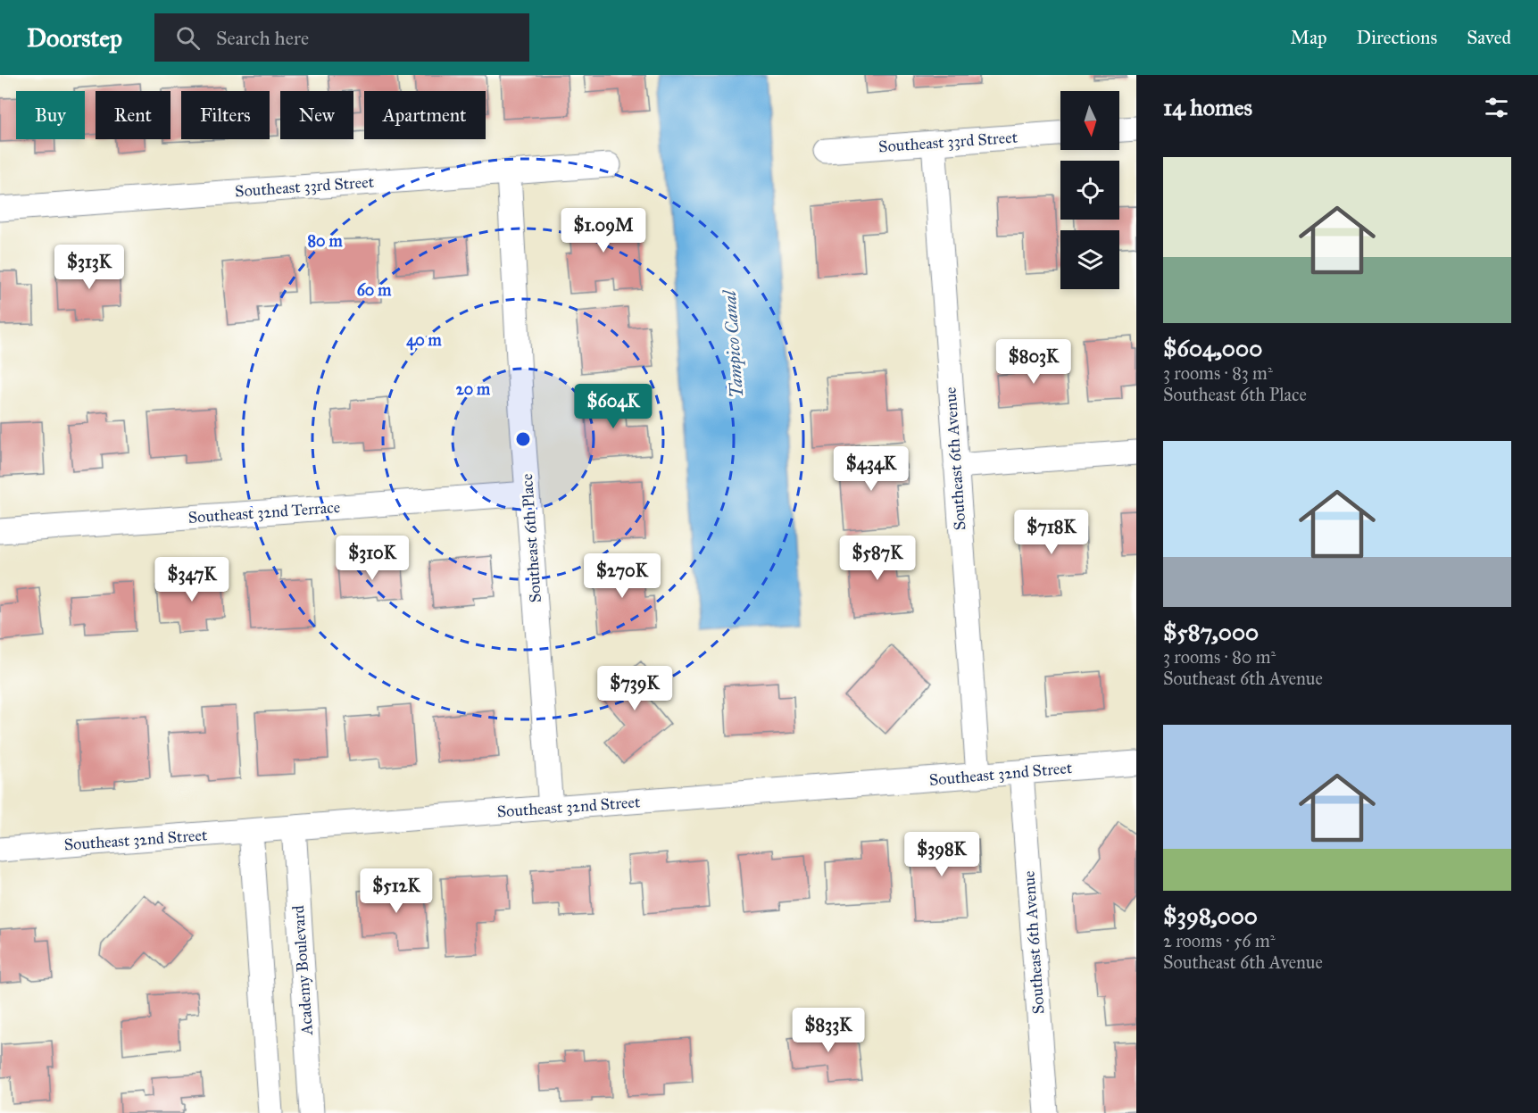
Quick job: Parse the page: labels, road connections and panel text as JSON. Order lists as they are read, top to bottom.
{
  "streets": {
    "street": [
      "Southeast 33rd Street",
      "Southeast 6th Avenue",
      "Southeast 32nd Terrace",
      "Southeast 6th Place",
      "Southeast 32nd Street",
      "Academy Boulevard"
    ]
  },
  "crossings": [
    ["Southeast 33rd Street", "Southeast 6th Avenue"],
    ["Southeast 33rd Street", "Southeast 6th Place"],
    ["Southeast 6th Avenue", "Southeast 32nd Street"],
    ["Southeast 32nd Terrace", "Southeast 6th Place"],
    ["Southeast 6th Place", "Southeast 32nd Street"],
    ["Southeast 32nd Street", "Academy Boulevard"]
  ],
  "water": ["Tampico Canal"],
  "north": "bottom",
  "page": {
    "header": "Doorstep",
    "search": "Search here",
    "nav": ["Map", "Directions", "Saved"],
    "heading": "14 homes",
    "chip": [
      "Buy",
      "Rent",
      "Filters",
      "New",
      "Apartment"
    ],
    "list": [
      {
        "name": "$604,000",
        "note": "3 rooms · 83 m² · Southeast 6th Place"
      },
      {
        "name": "$587,000",
        "note": "3 rooms · 80 m² · Southeast 6th Avenue"
      },
      {
        "name": "$398,000",
        "note": "2 rooms · 56 m² · Southeast 6th Avenue"
      }
    ],
    "price": [
      "$1.09M",
      "$313K",
      "$803K",
      "$604K",
      "$434K",
      "$718K",
      "$310K",
      "$587K",
      "$270K",
      "$347K",
      "$739K",
      "$398K",
      "$512K",
      "$833K"
    ]
  },
  "rings": [
    "80 m",
    "60 m",
    "40 m",
    "20 m"
  ]
}
